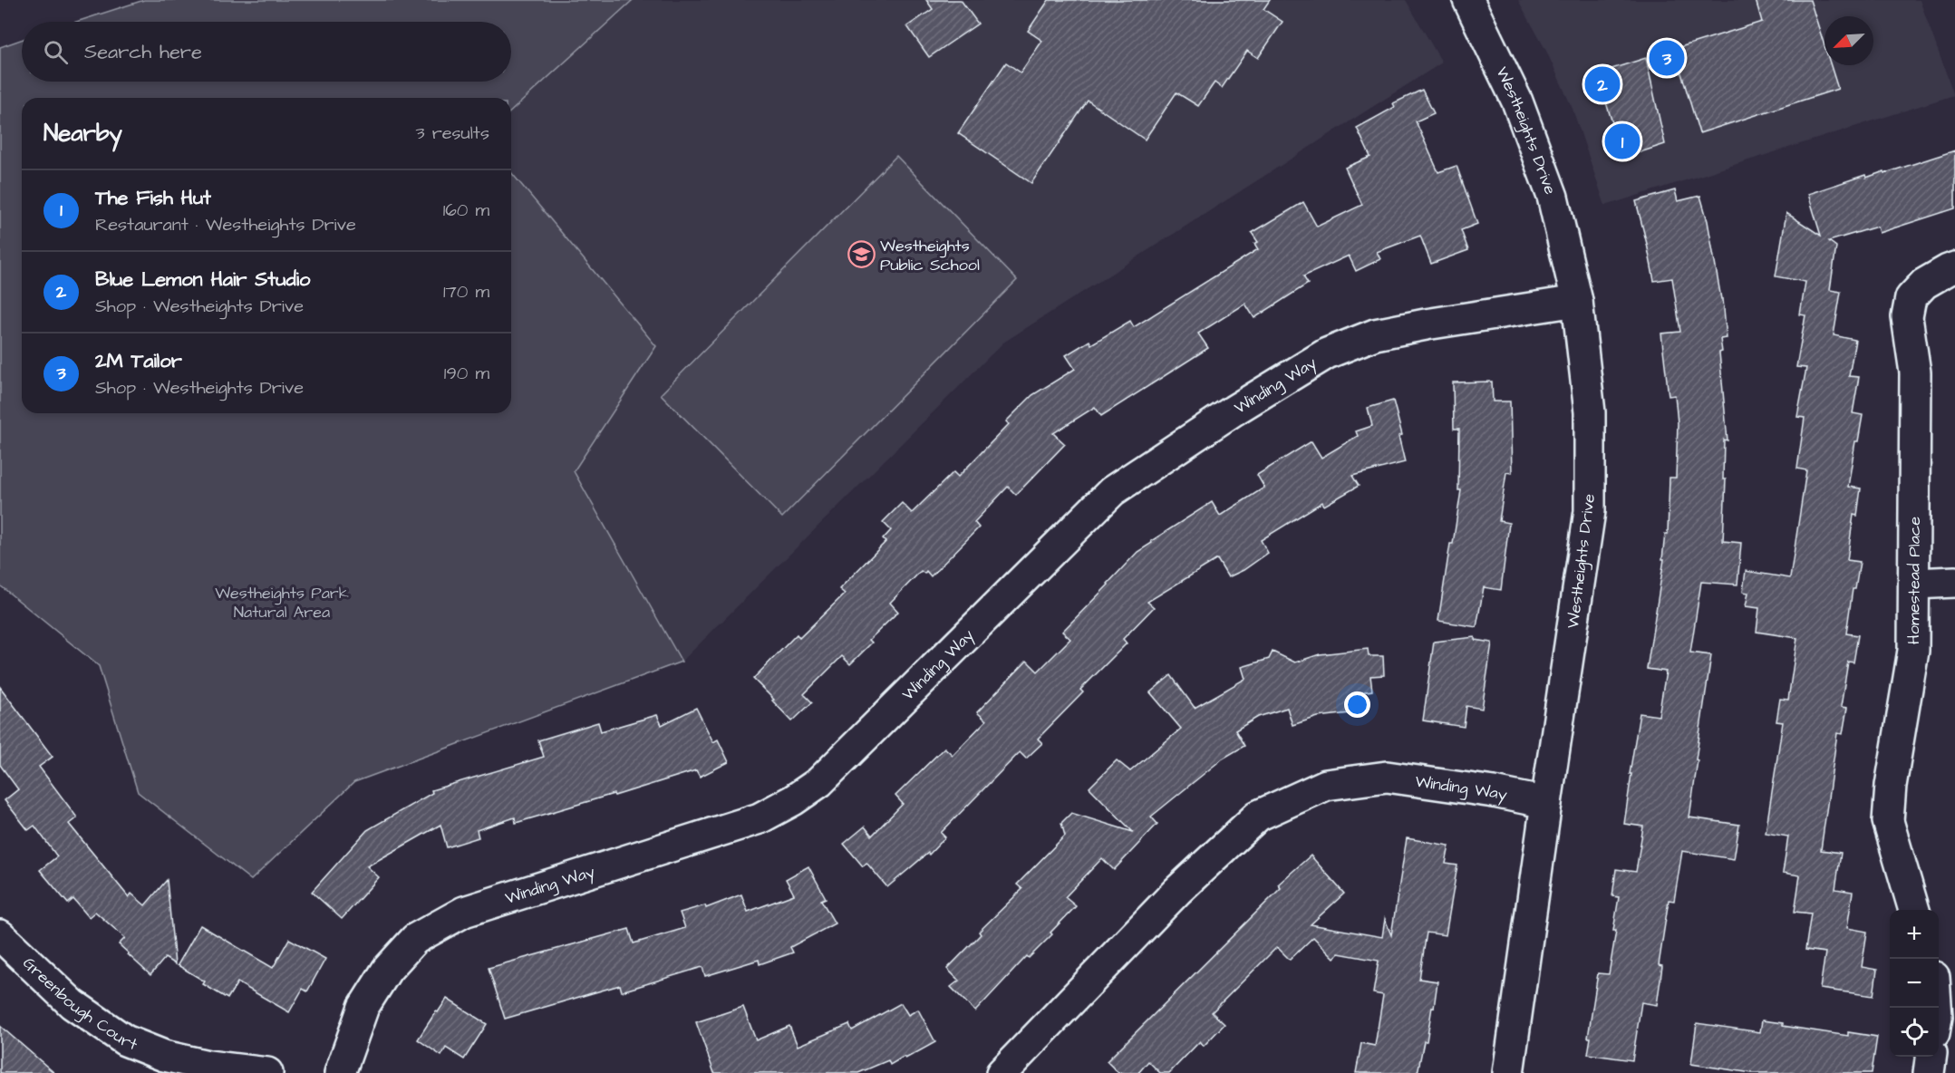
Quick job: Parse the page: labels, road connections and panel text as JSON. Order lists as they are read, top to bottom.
{
  "streets": {
    "street": [
      "Westheights Drive",
      "Winding Way",
      "Homestead Place",
      "Greenbough Court"
    ]
  },
  "crossings": [
    ["Westheights Drive", "Winding Way"]
  ],
  "parks": ["Westheights Park Natural Area"],
  "places": {
    "school or university": ["Westheights Public School"]
  },
  "north": "bottom left",
  "page": {
    "search": "Search here",
    "pins": ["3", "2", "1"],
    "heading": ["Nearby", "3 results"],
    "list": [
      {
        "mark": "1",
        "name": "The Fish Hut",
        "note": "Restaurant · Westheights Drive",
        "value": "160 m"
      },
      {
        "mark": "2",
        "name": "Blue Lemon Hair Studio",
        "note": "Shop · Westheights Drive",
        "value": "170 m"
      },
      {
        "mark": "3",
        "name": "2M Tailor",
        "note": "Shop · Westheights Drive",
        "value": "190 m"
      }
    ],
    "map_buttons": ["+", "−"]
  }
}
